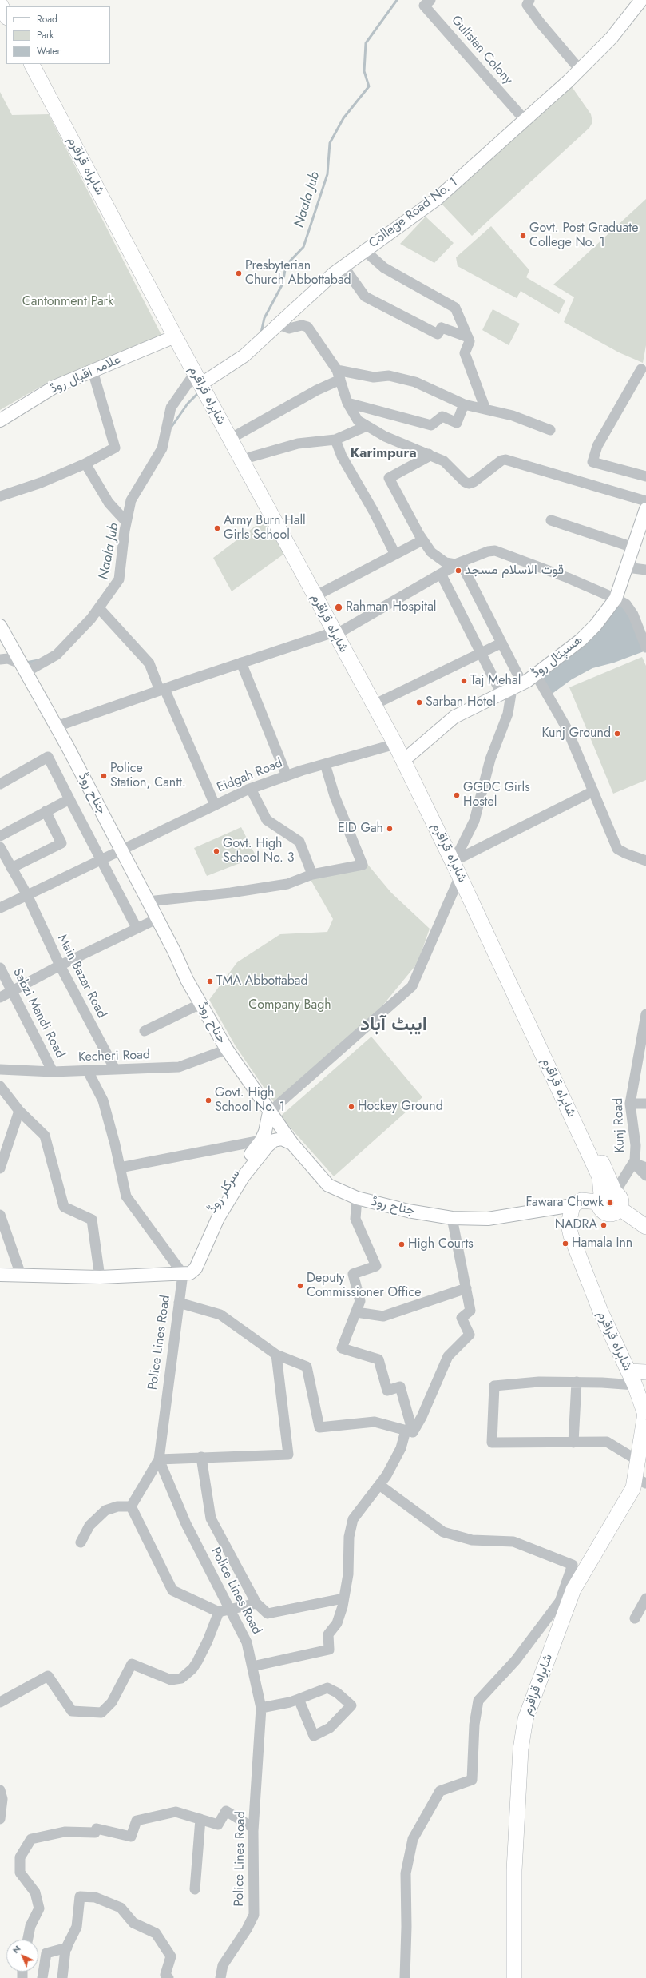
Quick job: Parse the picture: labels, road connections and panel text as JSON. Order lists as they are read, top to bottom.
{
  "streets": {
    "highway": ["شاہراہ قراقرم"],
    "main road": [
      "College Road No. 1",
      "علامہ اقبال روڈ",
      "ھسپتال روڈ",
      "جناح روڈ",
      "سرکلر روڈ"
    ],
    "street": [
      "Gulistan Colony",
      "Eidgah Road",
      "Main Bazar Road",
      "Sabzi Mandi Road",
      "Kecheri Road",
      "Kunj Road",
      "Police Lines Road"
    ]
  },
  "crossings": [
    ["Gulistan Colony", "College Road No. 1"],
    ["شاہراہ قراقرم", "College Road No. 1"],
    ["شاہراہ قراقرم", "علامہ اقبال روڈ"],
    ["شاہراہ قراقرم", "ھسپتال روڈ"],
    ["شاہراہ قراقرم", "Eidgah Road"],
    ["شاہراہ قراقرم", "جناح روڈ"],
    ["شاہراہ قراقرم", "Kunj Road"],
    ["Eidgah Road", "جناح روڈ"],
    ["جناح روڈ", "Kecheri Road"],
    ["جناح روڈ", "سرکلر روڈ"],
    ["Main Bazar Road", "Kecheri Road"],
    ["Sabzi Mandi Road", "Kecheri Road"],
    ["سرکلر روڈ", "Police Lines Road"]
  ],
  "districts": ["Karimpura", "ایبٹ آباد"],
  "water": ["Naala Jub"],
  "parks": ["Cantonment Park", "Company Bagh"],
  "places": [
    "Govt. Post Graduate College No. 1",
    "Presbyterian Church Abbottabad",
    "Army Burn Hall Girls School",
    "قوت الاسلام مسجد",
    "Rahman Hospital",
    "Taj Mehal",
    "Sarban Hotel",
    "Kunj Ground",
    "Police Station, Cantt.",
    "GGDC Girls Hostel",
    "EID Gah",
    "Govt. High School No. 3",
    "TMA Abbottabad",
    "Govt. High School No. 1",
    "Hockey Ground",
    "Fawara Chowk",
    "NADRA",
    "Hamala Inn",
    "High Courts",
    "Deputy Commissioner Office"
  ],
  "legend": ["Road", "Park", "Water"],
  "north": "top left"
}
